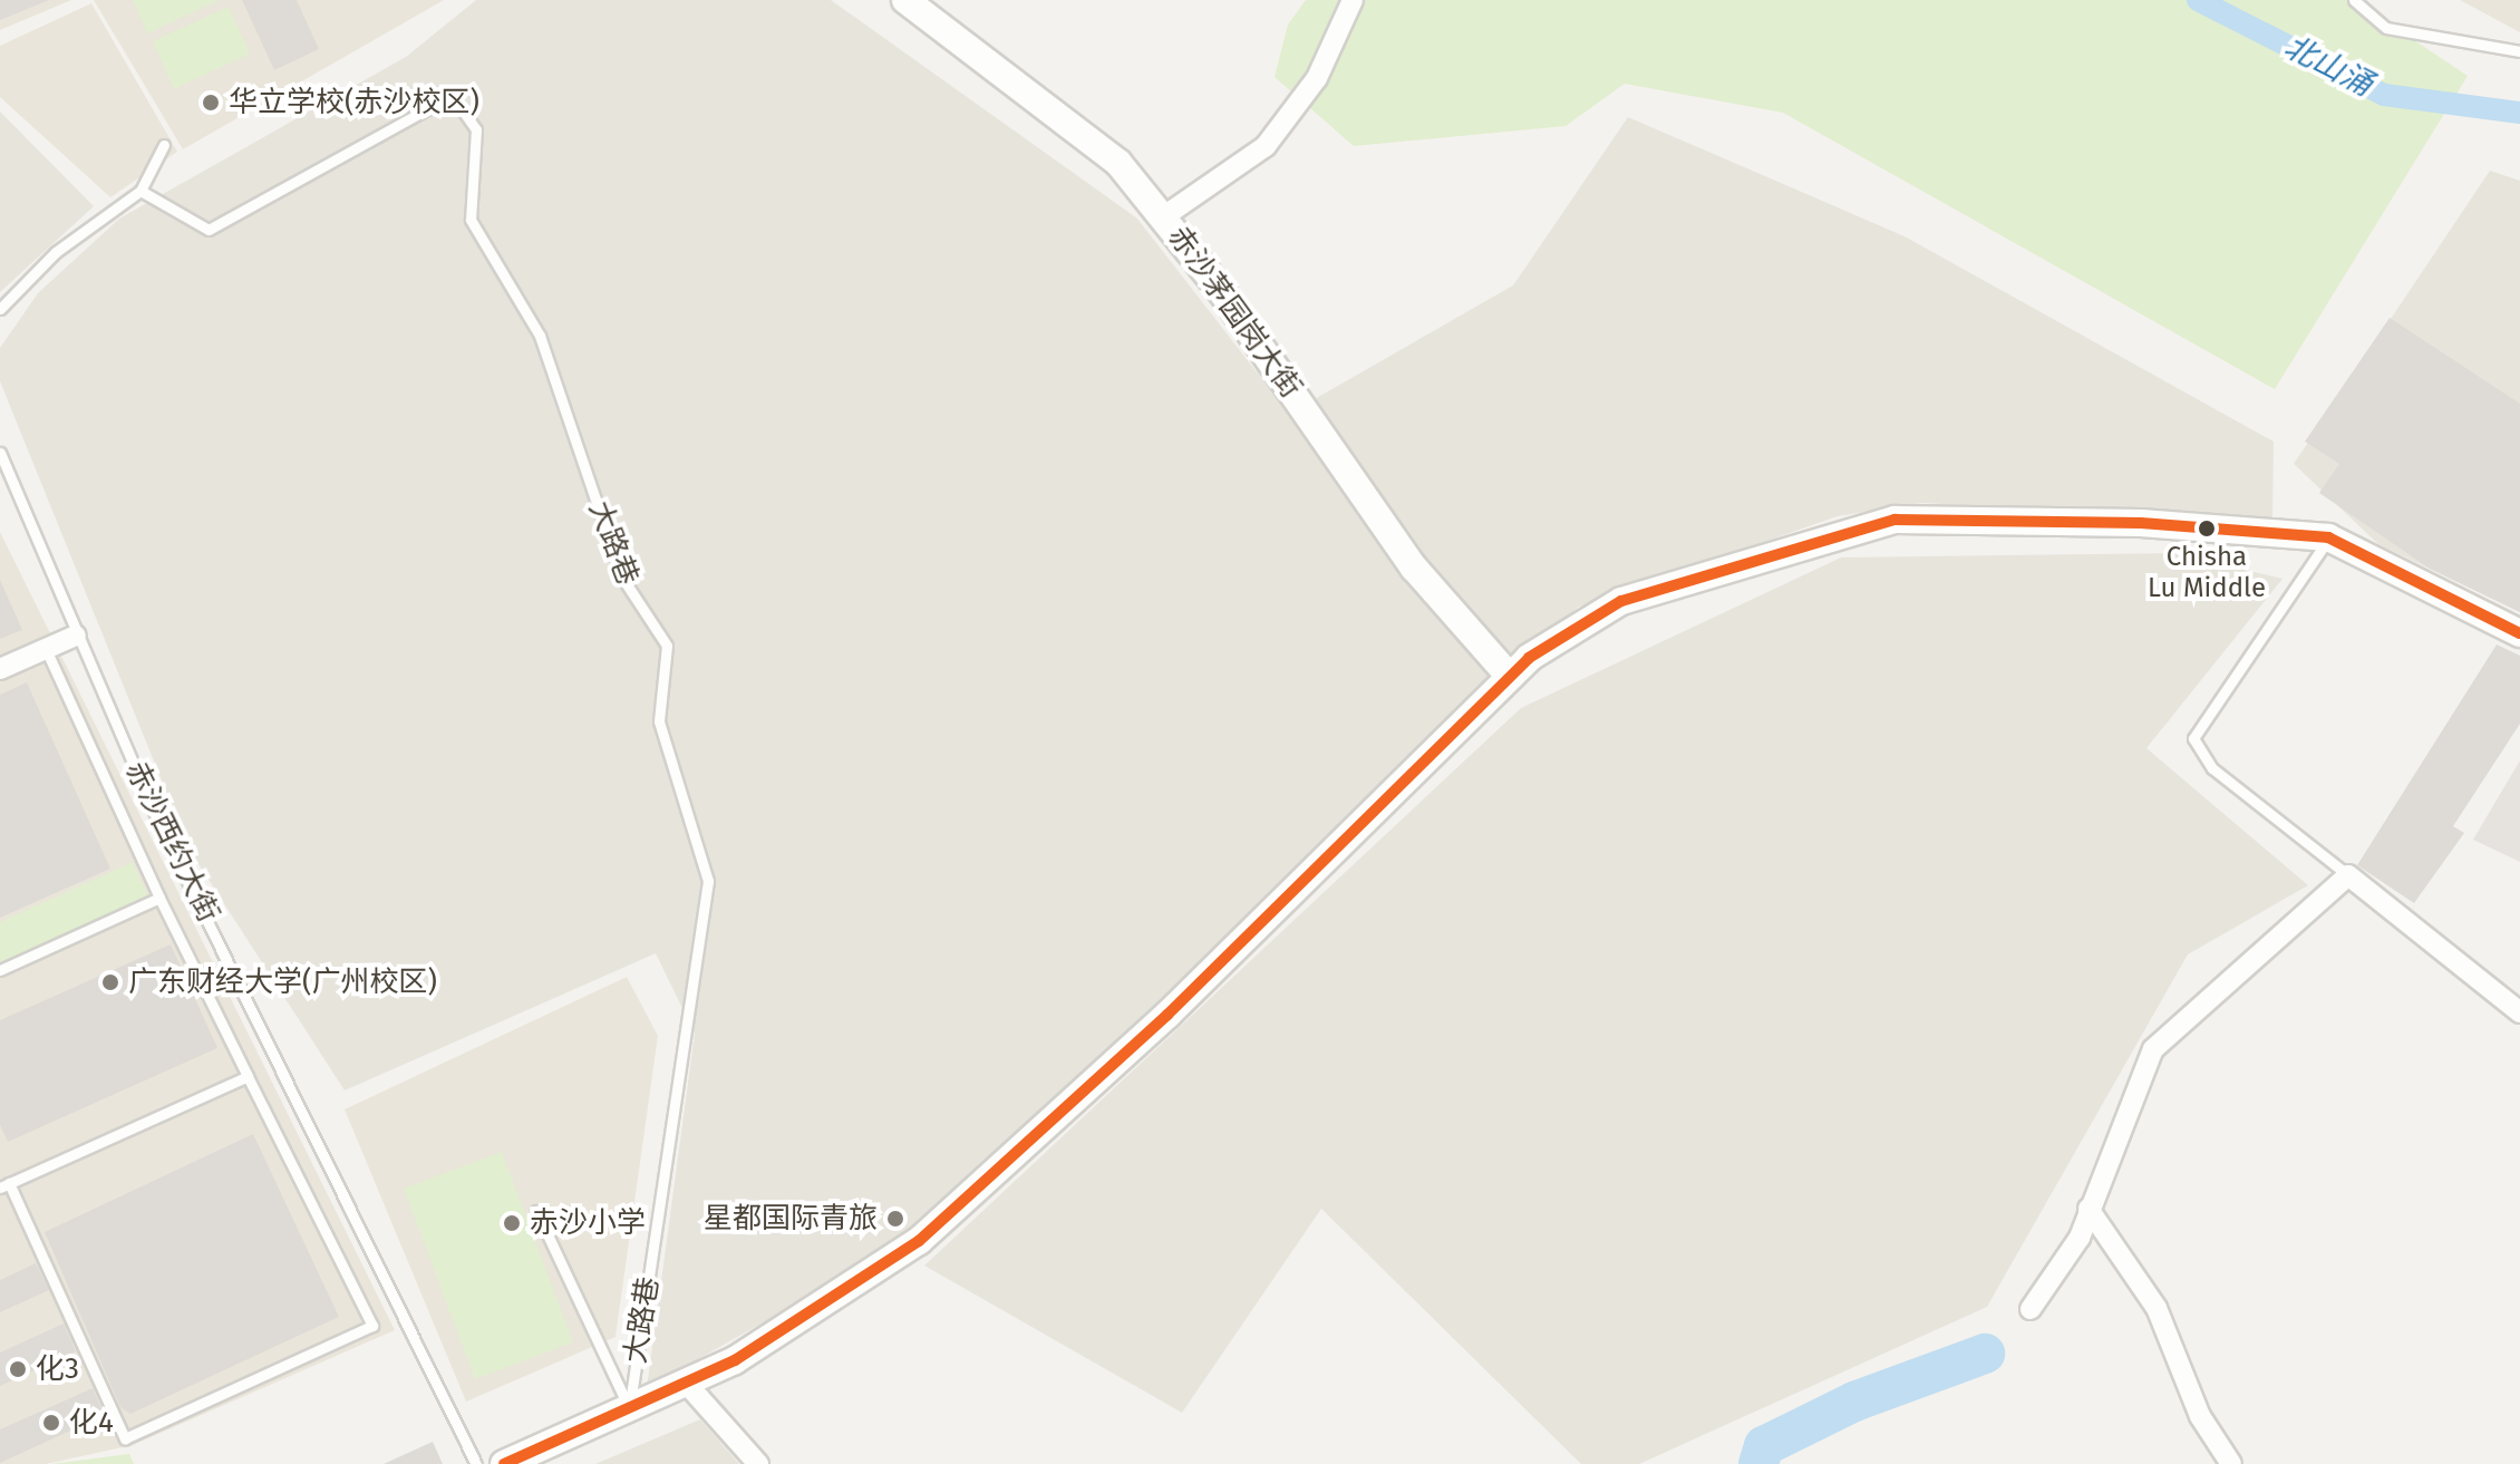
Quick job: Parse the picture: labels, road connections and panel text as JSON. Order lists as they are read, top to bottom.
{
  "streets": {
    "street": ["赤沙茅园岗大街"],
    "lane": ["大路巷", "赤沙西约大街"]
  },
  "water": ["北山涌"],
  "places": [
    "华立学校(赤沙校区)",
    "Chisha Lu Middle",
    "广东财经大学(广州校区)",
    "星都国际青旅",
    "赤沙小学",
    "化3",
    "化4"
  ]
}
